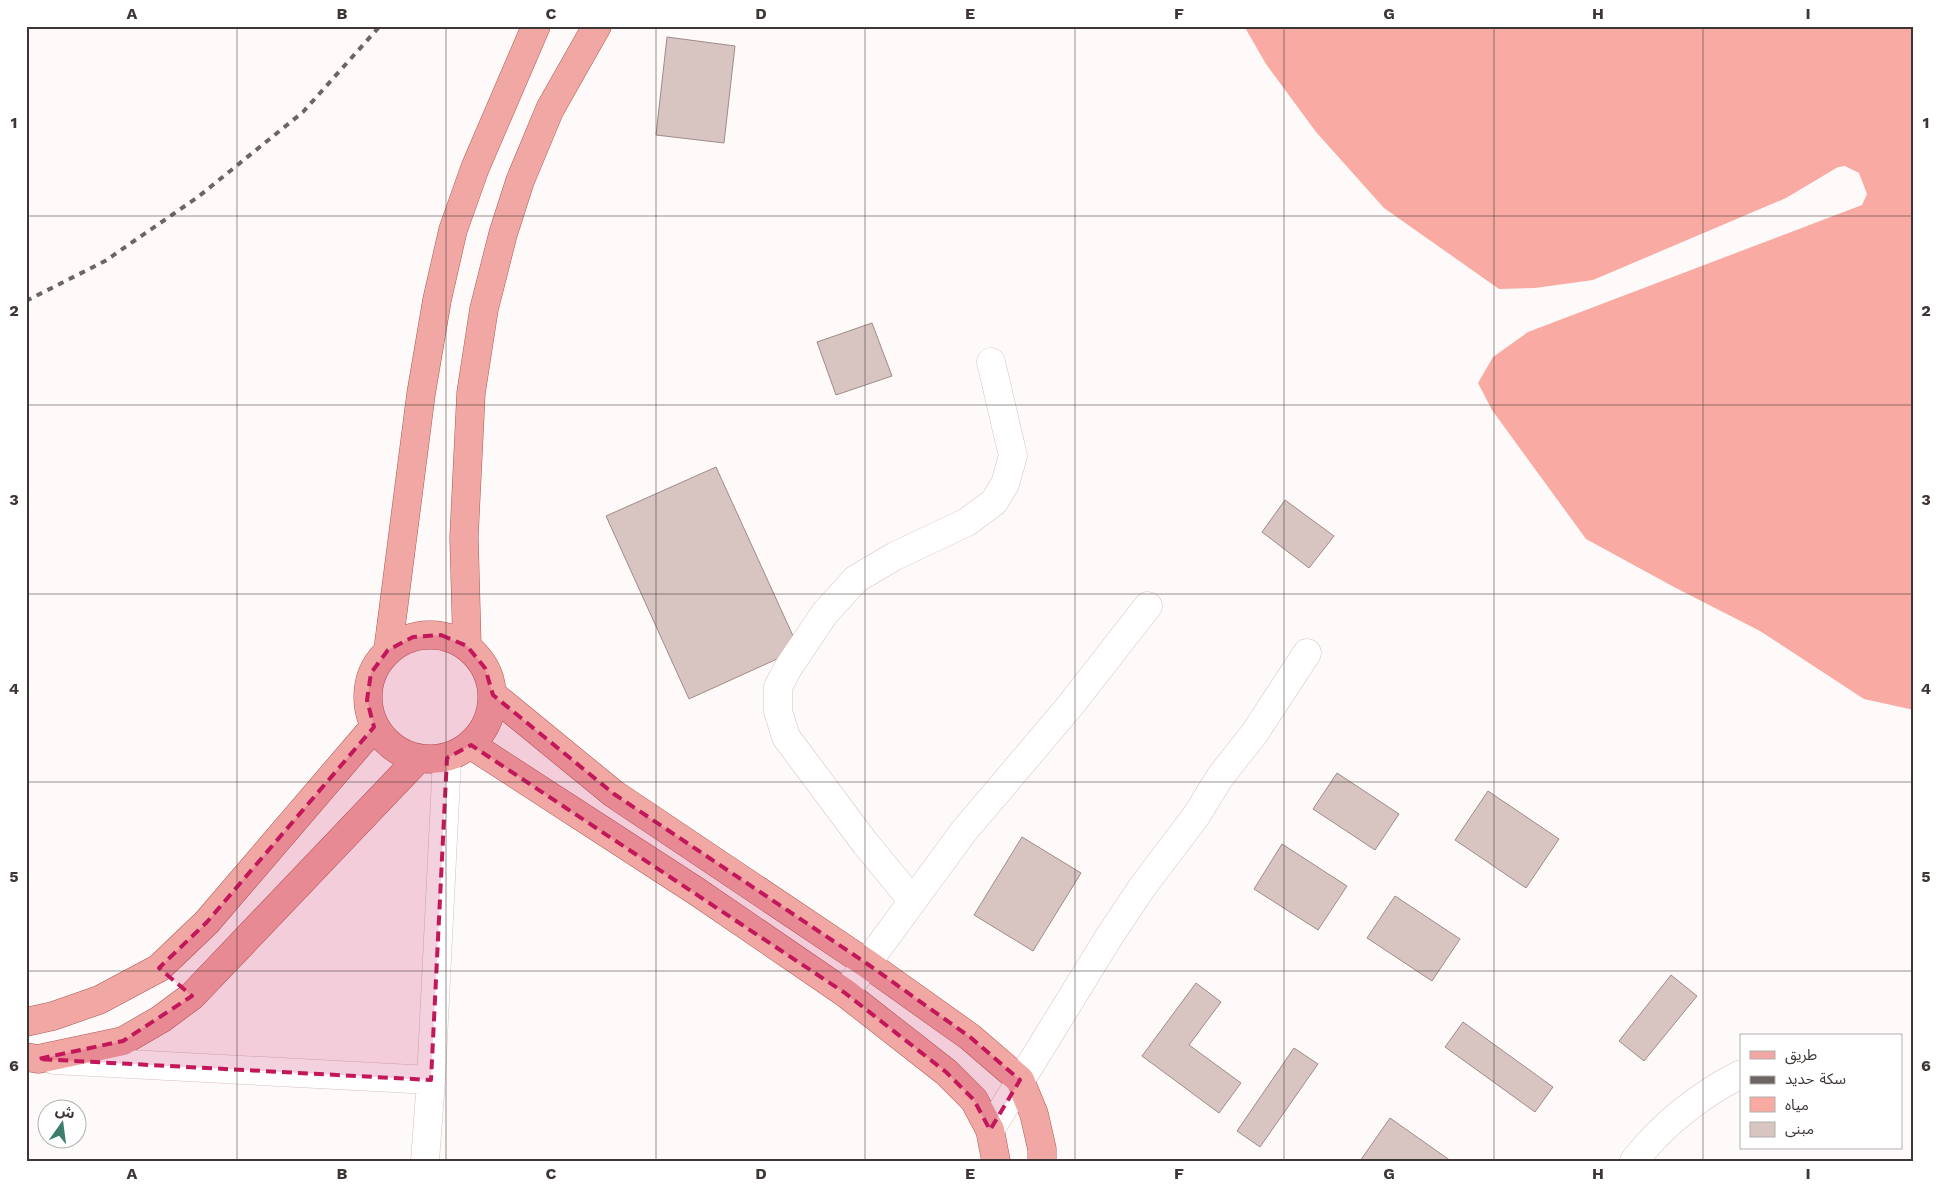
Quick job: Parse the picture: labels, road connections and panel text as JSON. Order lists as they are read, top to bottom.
{
  "legend": [
    "طريق",
    "سكة حديد",
    "مياه",
    "مبنى"
  ],
  "north": "top",
  "grid": {
    "columns": [
      "A",
      "B",
      "C",
      "D",
      "E",
      "F",
      "G",
      "H",
      "I"
    ],
    "rows": [
      "1",
      "2",
      "3",
      "4",
      "5",
      "6"
    ]
  }
}
